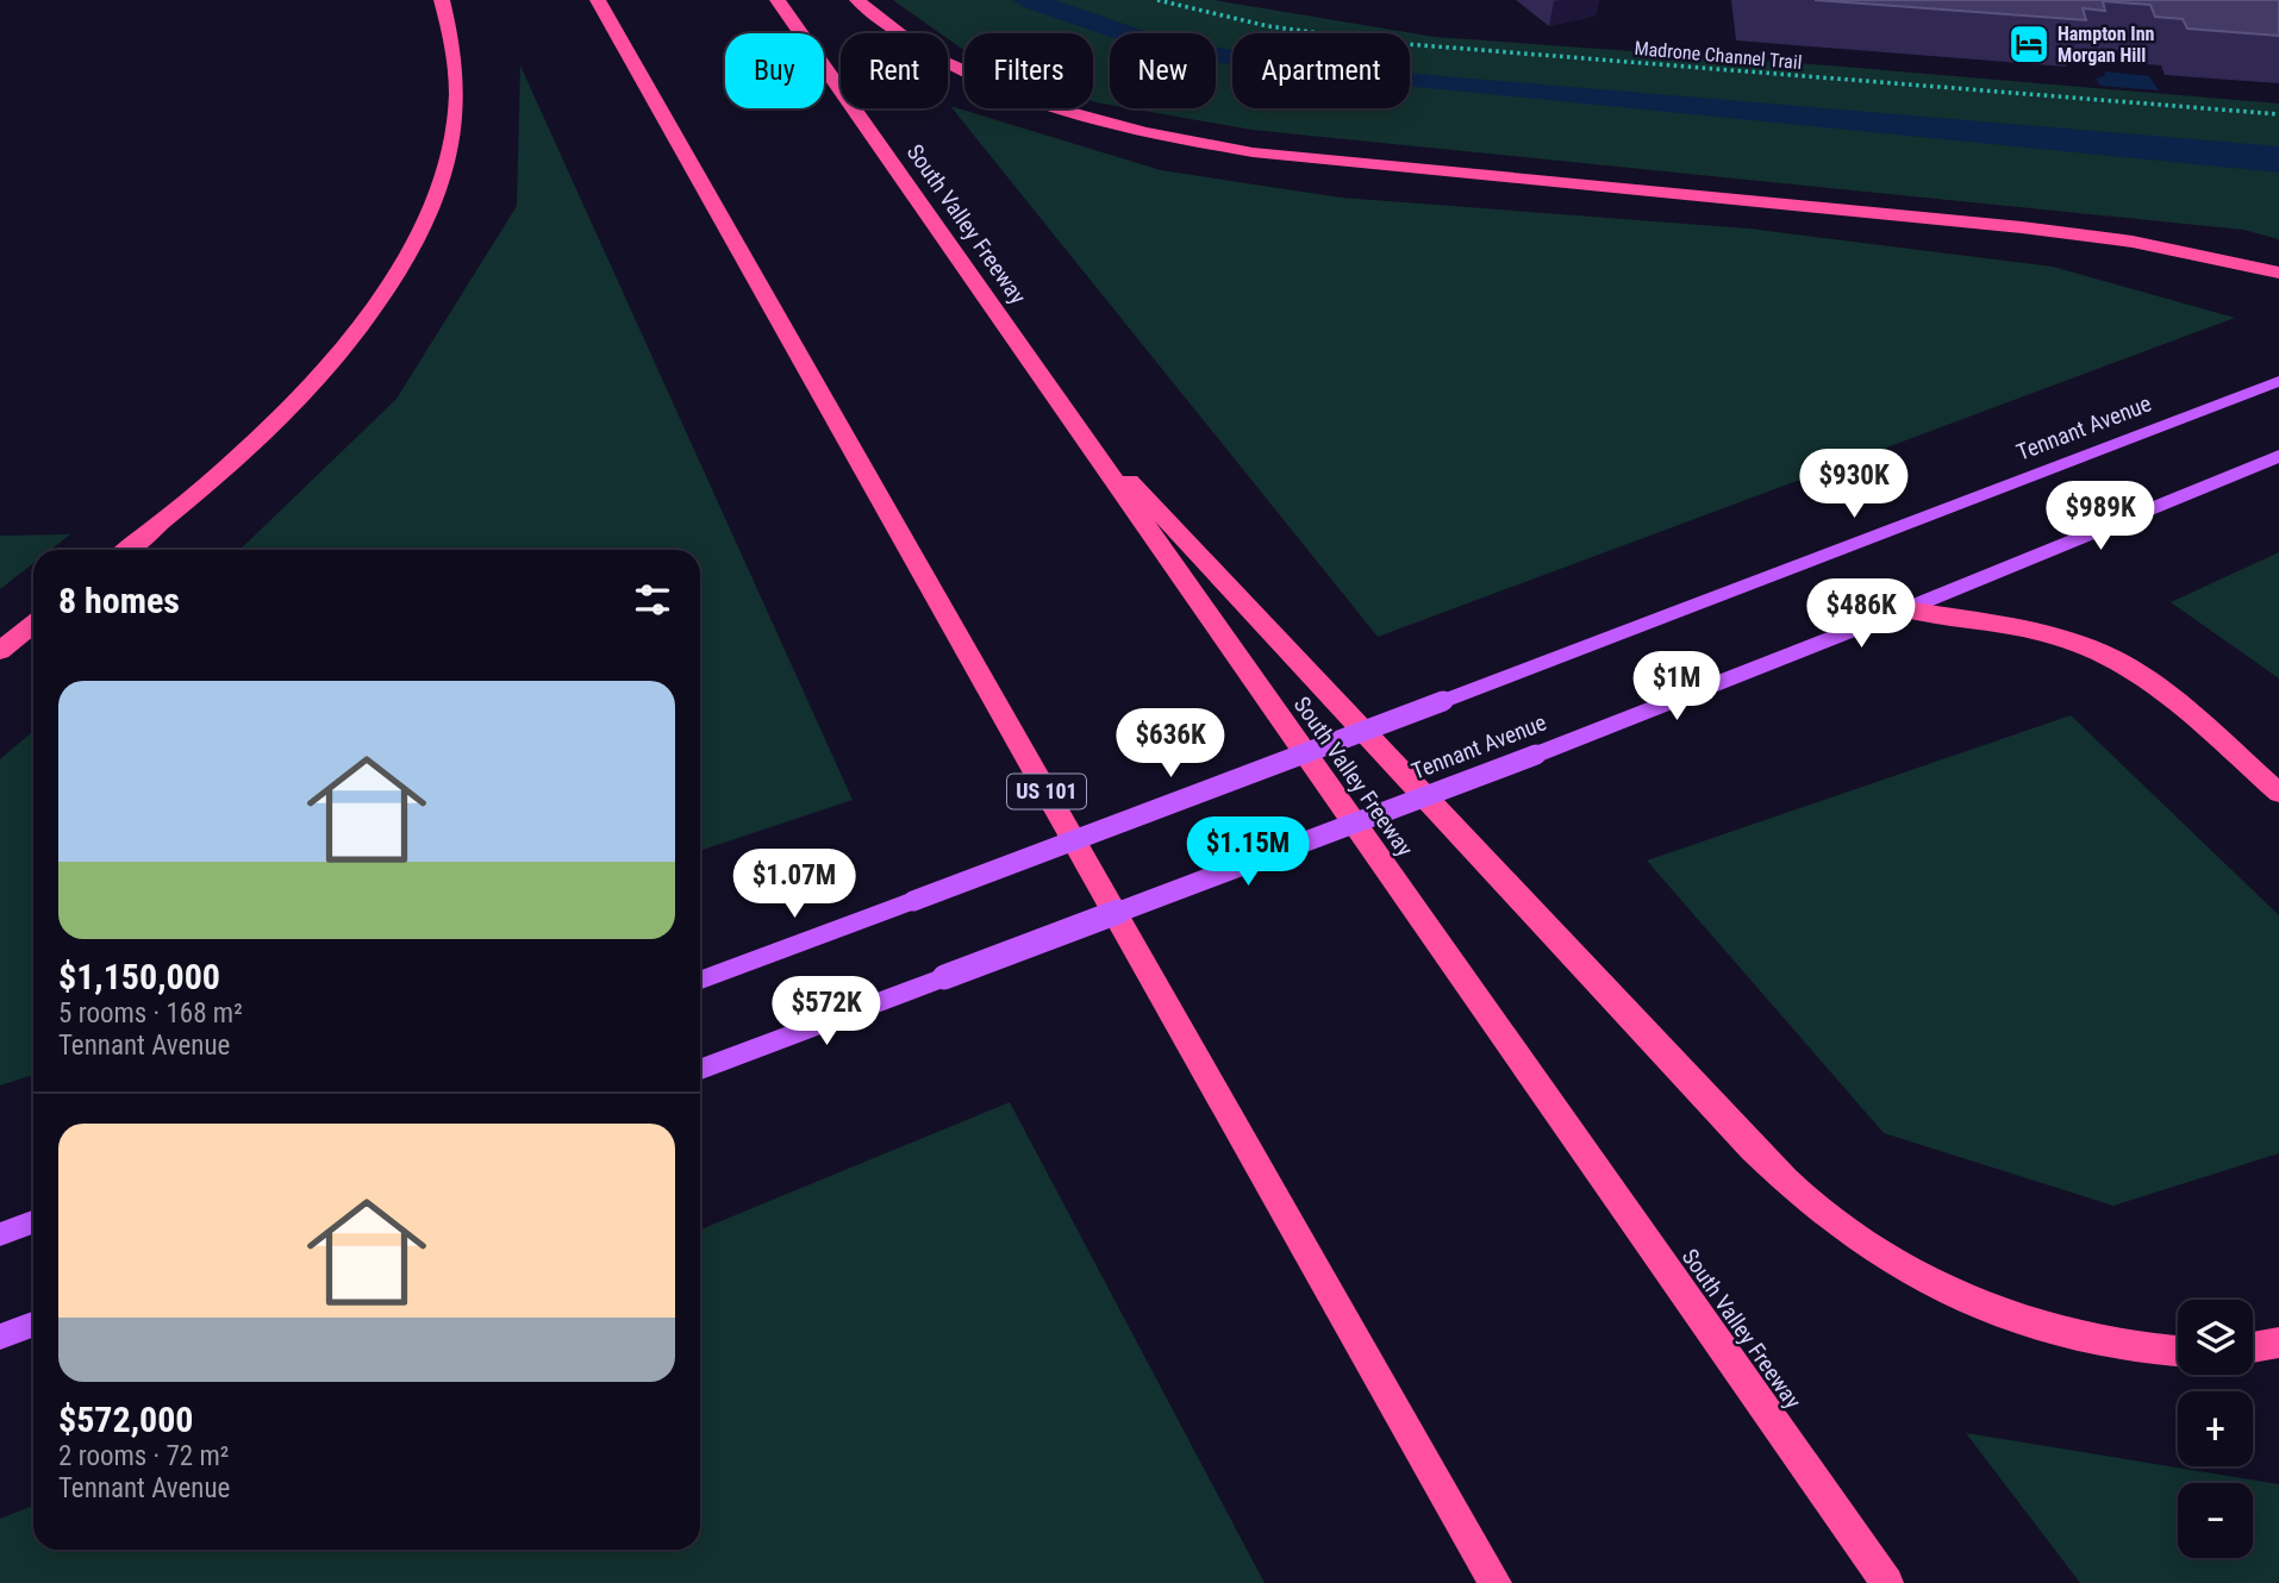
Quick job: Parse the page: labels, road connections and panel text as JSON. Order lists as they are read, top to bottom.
{
  "streets": {
    "highway": ["South Valley Freeway", "US 101"],
    "main road": ["Tennant Avenue"],
    "path": ["Madrone Channel Trail"]
  },
  "places": {
    "hotel": ["Hampton Inn Morgan Hill"]
  },
  "page": {
    "chip": [
      "Buy",
      "Rent",
      "Filters",
      "New",
      "Apartment"
    ],
    "price": [
      "$930K",
      "$989K",
      "$486K",
      "$1M",
      "$636K",
      "$1.15M",
      "$1.07M",
      "$572K"
    ],
    "heading": "8 homes",
    "list": [
      {
        "name": "$1,150,000",
        "note": "5 rooms · 168 m² · Tennant Avenue"
      },
      {
        "name": "$572,000",
        "note": "2 rooms · 72 m² · Tennant Avenue"
      }
    ],
    "map_buttons": ["+", "−"]
  }
}
